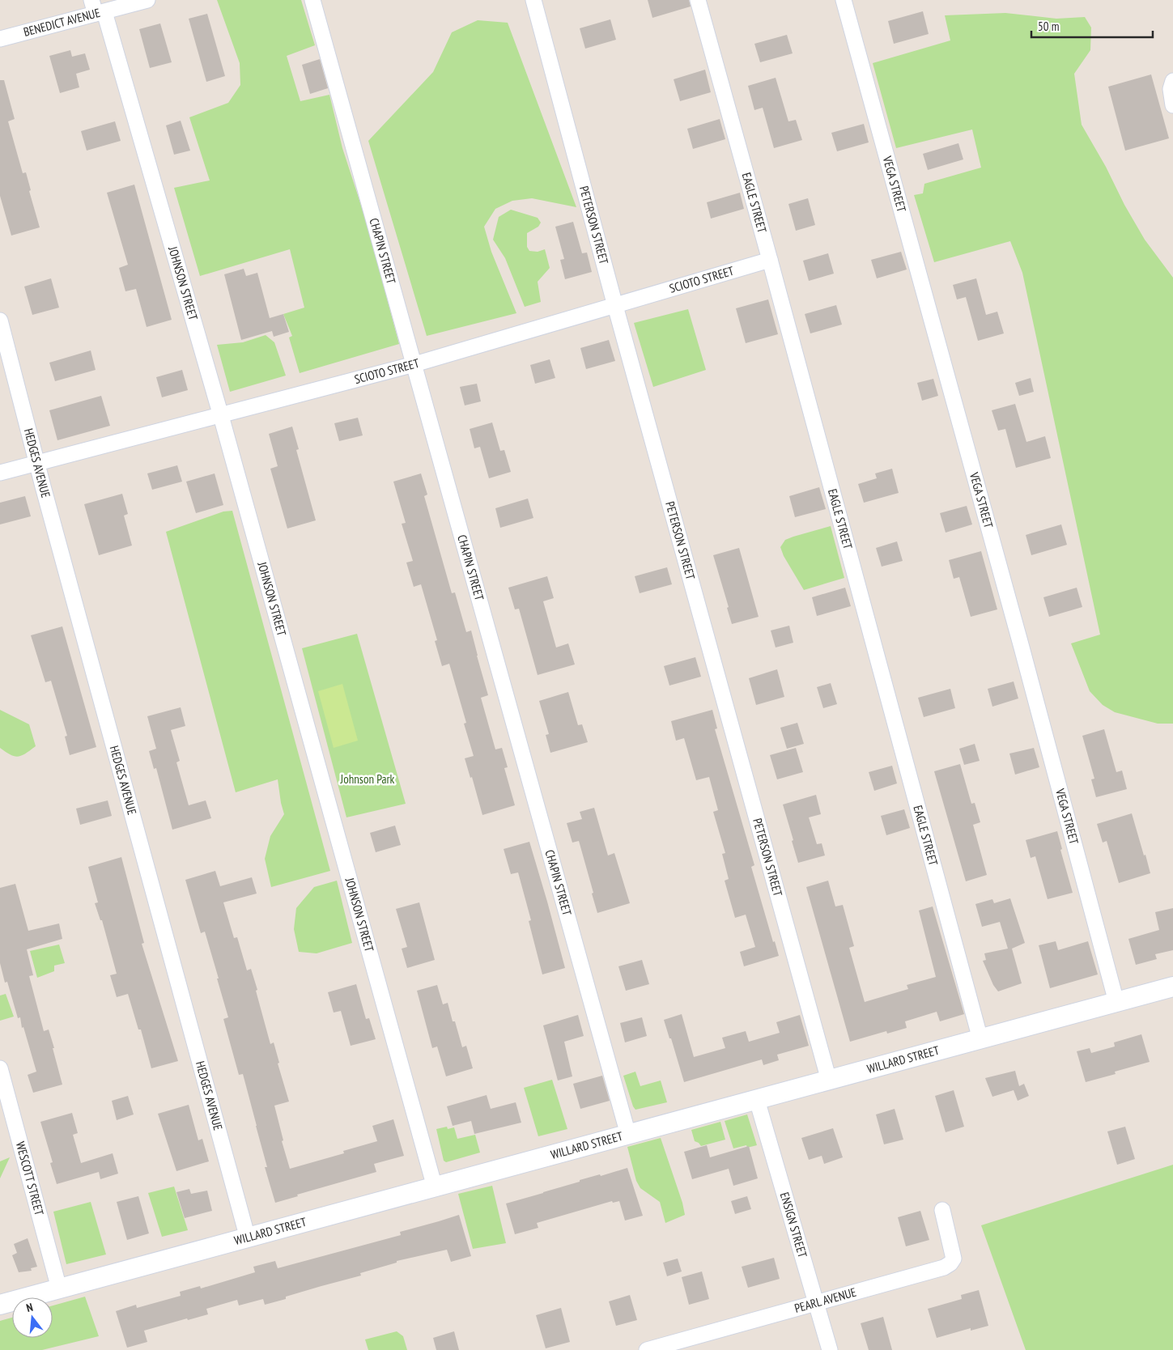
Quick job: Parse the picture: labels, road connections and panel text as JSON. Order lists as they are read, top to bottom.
{
  "streets": {
    "street": [
      "BENEDICT AVENUE",
      "VEGA STREET",
      "EAGLE STREET",
      "PETERSON STREET",
      "CHAPIN STREET",
      "SCIOTO STREET",
      "JOHNSON STREET",
      "HEDGES AVENUE",
      "WILLARD STREET",
      "WESCOTT STREET",
      "ENSIGN STREET",
      "PEARL AVENUE"
    ]
  },
  "crossings": [
    ["BENEDICT AVENUE", "JOHNSON STREET"],
    ["VEGA STREET", "WILLARD STREET"],
    ["EAGLE STREET", "SCIOTO STREET"],
    ["EAGLE STREET", "WILLARD STREET"],
    ["PETERSON STREET", "SCIOTO STREET"],
    ["PETERSON STREET", "WILLARD STREET"],
    ["CHAPIN STREET", "SCIOTO STREET"],
    ["CHAPIN STREET", "WILLARD STREET"],
    ["SCIOTO STREET", "JOHNSON STREET"],
    ["SCIOTO STREET", "HEDGES AVENUE"],
    ["JOHNSON STREET", "WILLARD STREET"],
    ["HEDGES AVENUE", "WILLARD STREET"],
    ["WILLARD STREET", "WESCOTT STREET"],
    ["WILLARD STREET", "ENSIGN STREET"],
    ["ENSIGN STREET", "PEARL AVENUE"]
  ],
  "parks": ["Johnson Park"],
  "scale_bar": "50 m",
  "north": "top"
}
